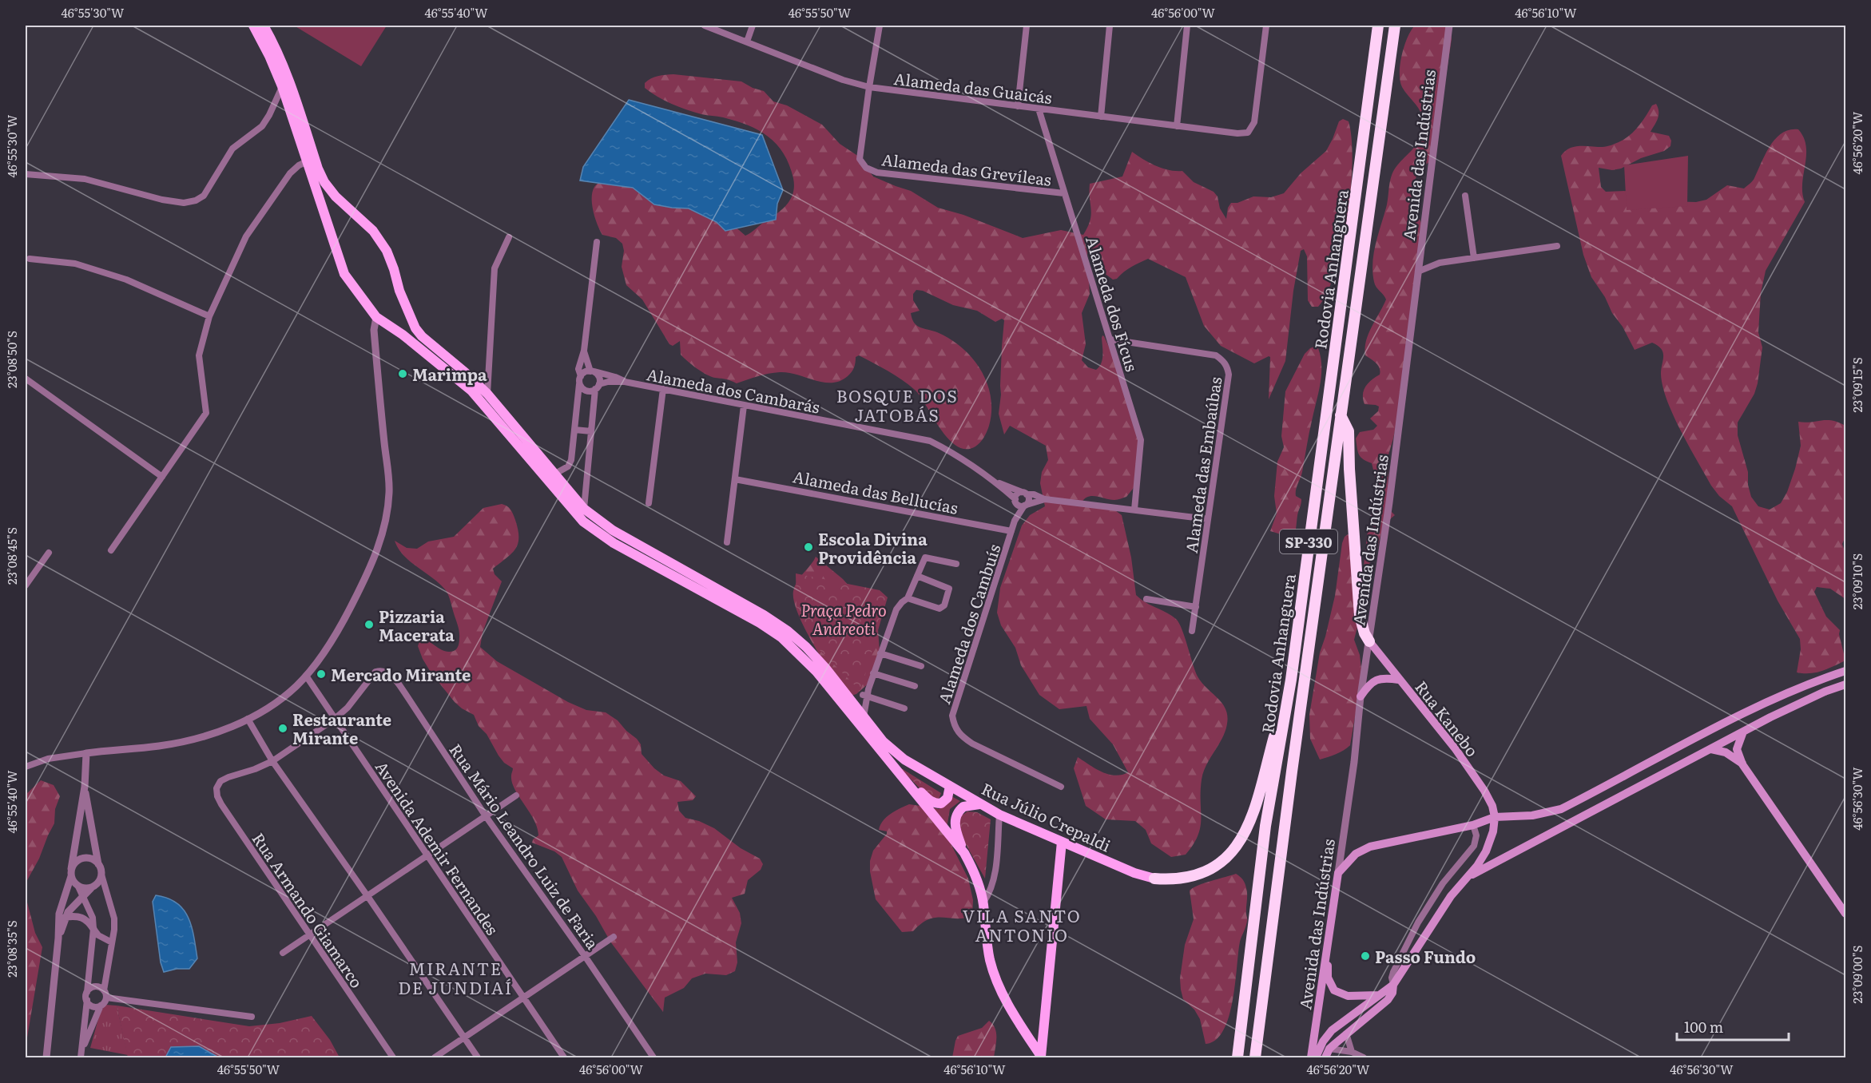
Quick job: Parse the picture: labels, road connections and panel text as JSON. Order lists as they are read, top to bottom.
{
  "streets": {
    "highway": ["Rodovia Anhanguera", "SP-330"],
    "main road": ["Avenida das Indústrias", "Rua Kanebo", "Rua Júlio Crepaldi"],
    "street": [
      "Alameda das Guaicás",
      "Alameda das Grevíleas",
      "Alameda dos Fícus",
      "Alameda dos Cambarás",
      "Alameda das Embaúbas",
      "Alameda das Bellucías",
      "Alameda dos Cambuís",
      "Rua Mário Leandro Luiz de Faria",
      "Avenida Ademir Fernandes",
      "Rua Armando Giamarco"
    ]
  },
  "crossings": [
    ["Alameda das Guaicás", "Alameda das Grevíleas"],
    ["Alameda das Guaicás", "Alameda dos Fícus"],
    ["Avenida das Indústrias", "Rua Kanebo"],
    ["Alameda das Grevíleas", "Alameda dos Fícus"],
    ["Alameda dos Fícus", "Alameda dos Cambarás"],
    ["Alameda dos Fícus", "Alameda das Embaúbas"],
    ["Alameda dos Cambarás", "Alameda das Embaúbas"],
    ["Alameda dos Cambarás", "Alameda dos Cambuís"],
    ["Alameda das Bellucías", "Alameda dos Cambuís"],
    ["Rua Mário Leandro Luiz de Faria", "Avenida Ademir Fernandes"]
  ],
  "districts": ["BOSQUE DOS JATOBÁS", "VILA SANTO ANTONIO", "MIRANTE DE JUNDIAÍ"],
  "parks": ["Praça Pedro Andreoti"],
  "places": [
    "Marimpa",
    "Escola Divina Providência",
    "Pizzaria Macerata",
    "Mercado Mirante",
    "Restaurante Mirante",
    "Passo Fundo"
  ],
  "scale_bar": "100 m",
  "coordinates": [
    "46°55'30\"W",
    "46°55'40\"W",
    "46°55'50\"W",
    "46°56'00\"W",
    "46°56'10\"W",
    "46°56'20\"W",
    "23°08'50\"S",
    "23°09'15\"S",
    "23°08'45\"S",
    "23°09'10\"S",
    "46°56'30\"W",
    "23°08'35\"S",
    "23°09'00\"S"
  ]
}
